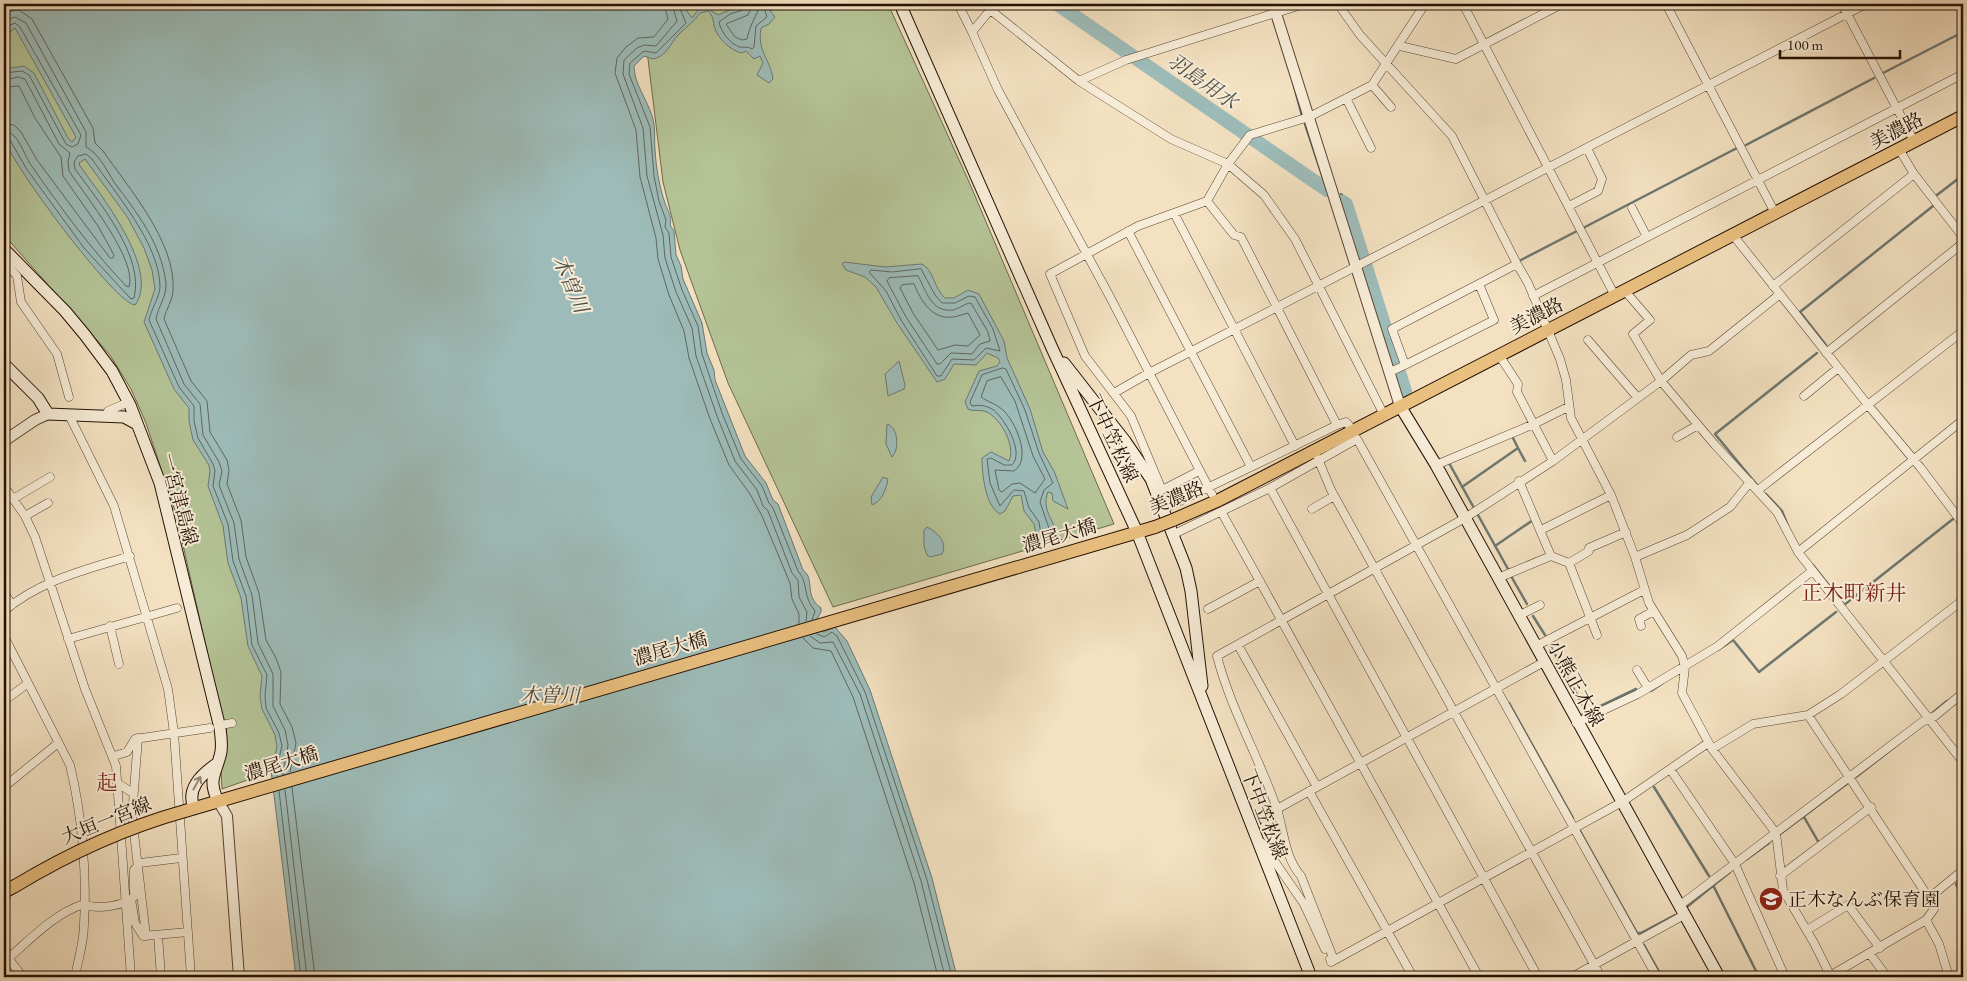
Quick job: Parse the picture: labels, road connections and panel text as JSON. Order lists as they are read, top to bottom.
{
  "streets": {
    "main road": [
      "美濃路",
      "下中笠松線",
      "一宮津島線",
      "濃尾大橋",
      "小熊正木線",
      "大垣一宮線"
    ]
  },
  "crossings": [
    ["美濃路", "下中笠松線"],
    ["美濃路", "濃尾大橋"],
    ["美濃路", "小熊正木線"],
    ["一宮津島線", "濃尾大橋"],
    ["一宮津島線", "大垣一宮線"],
    ["濃尾大橋", "大垣一宮線"]
  ],
  "districts": ["正木町新井", "起"],
  "water": ["羽島用水", "木曽川"],
  "places": {
    "school or university": ["正木なんぶ保育園"]
  },
  "scale_bar": "100 m"
}
